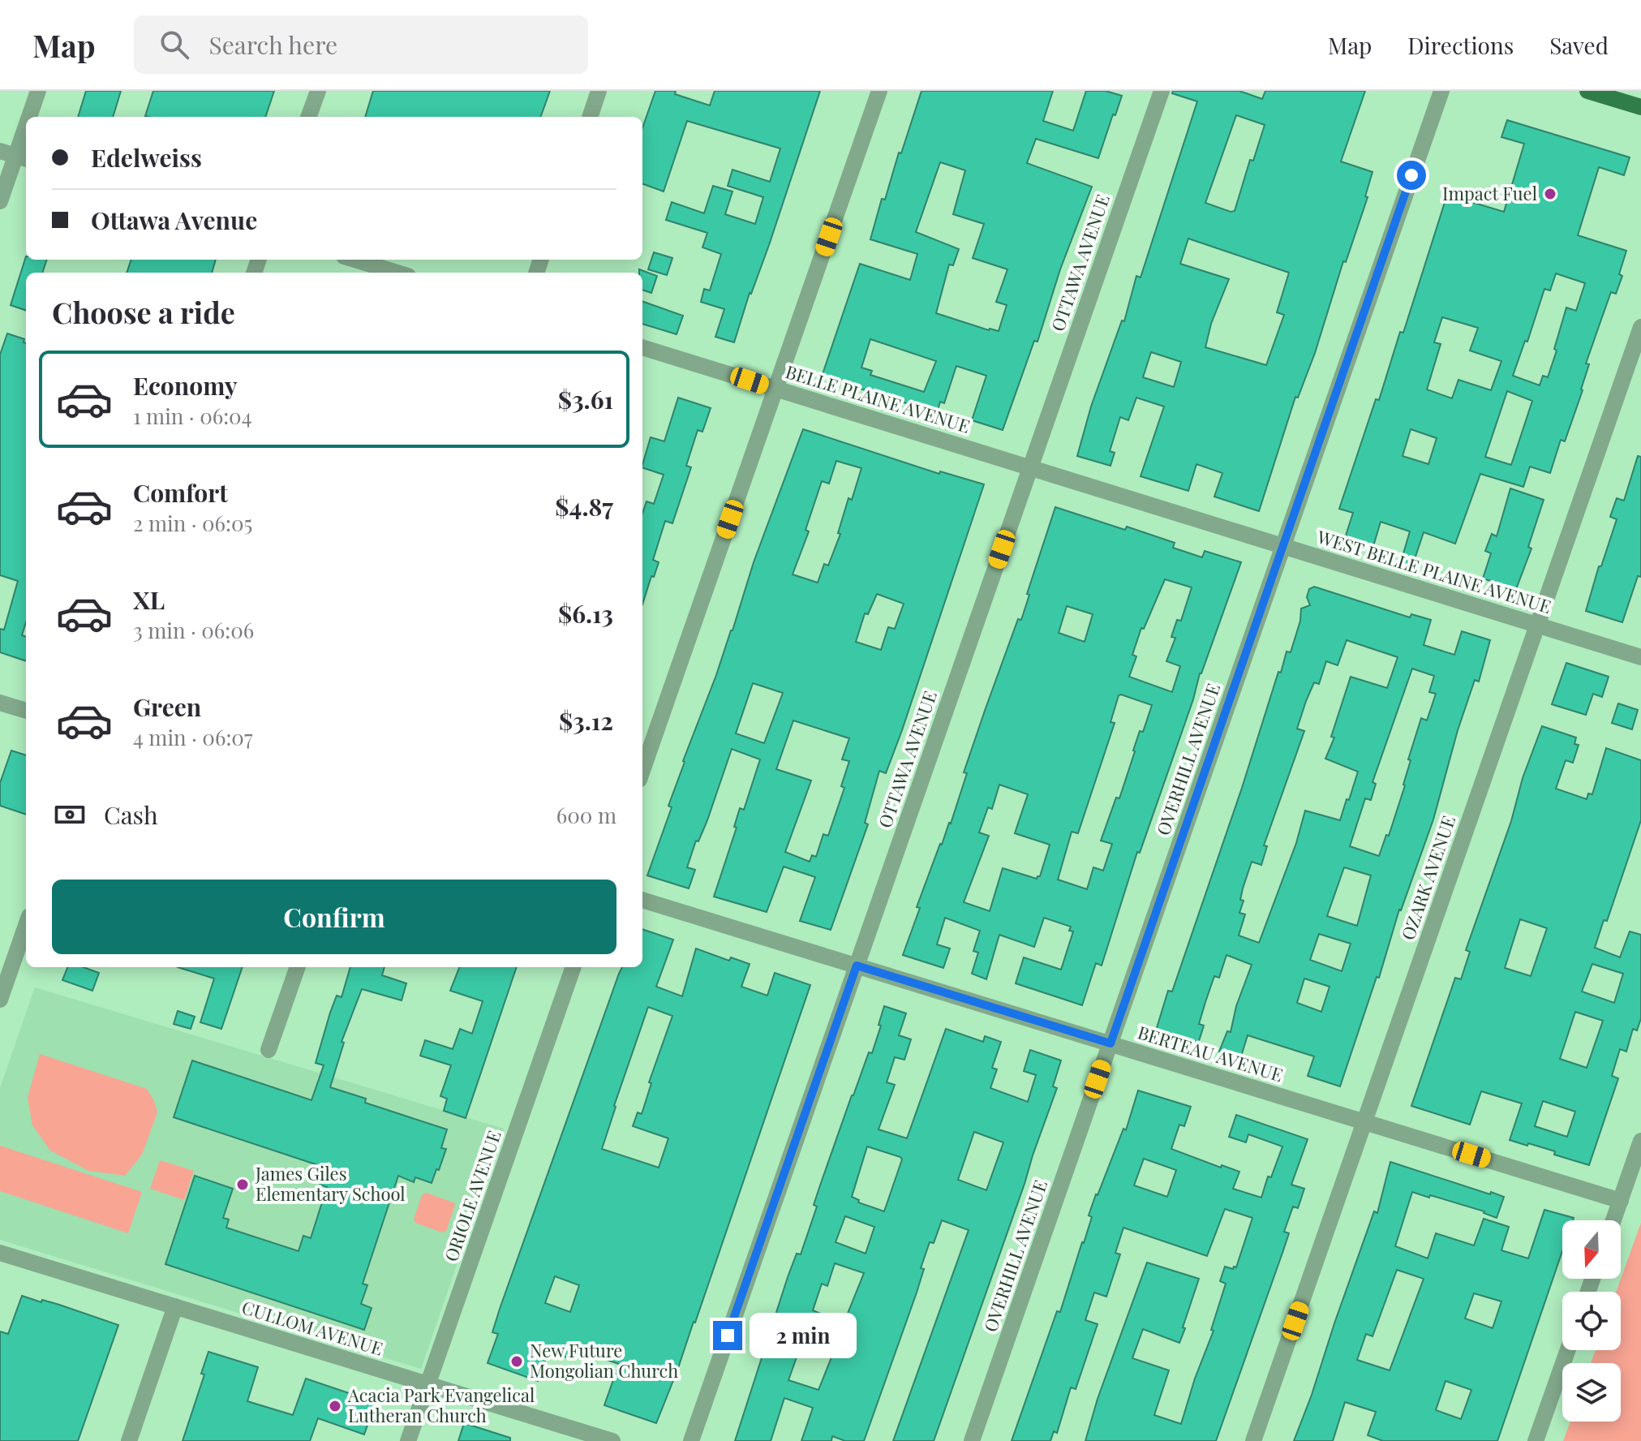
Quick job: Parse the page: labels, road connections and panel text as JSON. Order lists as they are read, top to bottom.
{
  "streets": {
    "street": [
      "OTTAWA AVENUE",
      "BELLE PLAINE AVENUE",
      "WEST BELLE PLAINE AVENUE",
      "OVERHILL AVENUE",
      "OZARK AVENUE",
      "BERTEAU AVENUE",
      "ORIOLE AVENUE",
      "CULLOM AVENUE"
    ]
  },
  "crossings": [
    ["OTTAWA AVENUE", "BELLE PLAINE AVENUE"],
    ["OTTAWA AVENUE", "WEST BELLE PLAINE AVENUE"],
    ["OTTAWA AVENUE", "BERTEAU AVENUE"],
    ["BELLE PLAINE AVENUE", "WEST BELLE PLAINE AVENUE"],
    ["WEST BELLE PLAINE AVENUE", "OVERHILL AVENUE"],
    ["WEST BELLE PLAINE AVENUE", "OZARK AVENUE"],
    ["OVERHILL AVENUE", "BERTEAU AVENUE"],
    ["OZARK AVENUE", "BERTEAU AVENUE"],
    ["ORIOLE AVENUE", "CULLOM AVENUE"]
  ],
  "places": [
    "Impact Fuel",
    "James Giles Elementary School",
    "New Future Mongolian Church",
    "Acacia Park Evangelical Lutheran Church"
  ],
  "north": "bottom",
  "page": {
    "header": "Map",
    "search": "Search here",
    "nav": ["Map", "Directions", "Saved"],
    "banner": ["Edelweiss", "Ottawa Avenue"],
    "heading": "Choose a ride",
    "list": [
      {
        "name": "Economy",
        "note": "1 min · 06:04",
        "value": "$3.61"
      },
      {
        "name": "Comfort",
        "note": "2 min · 06:05",
        "value": "$4.87"
      },
      {
        "name": "XL",
        "note": "3 min · 06:06",
        "value": "$6.13"
      },
      {
        "name": "Green",
        "note": "4 min · 06:07",
        "value": "$3.12"
      }
    ],
    "pay": ["Cash", "600 m"],
    "buttons": "Confirm",
    "bubble": "2 min"
  }
}
